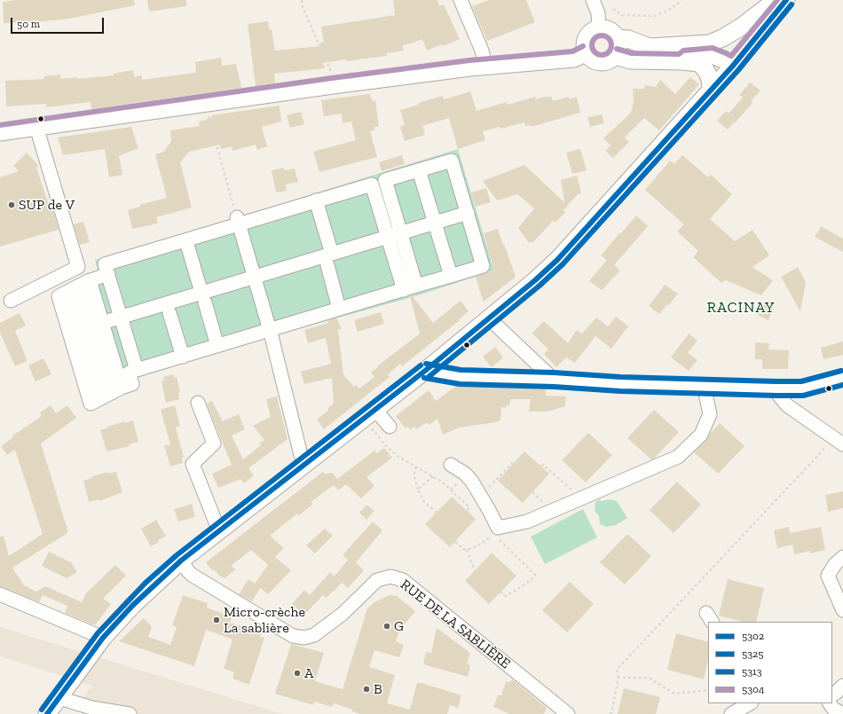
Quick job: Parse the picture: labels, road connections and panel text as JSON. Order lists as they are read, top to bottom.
{
  "streets": {
    "street": ["RUE DE LA SABLIÈRE"]
  },
  "districts": ["RACINAY"],
  "places": [
    "SUP de V",
    "Micro-crèche La sablière",
    "G",
    "A",
    "B"
  ],
  "lines": [
    "transit line 5302",
    "transit line 5304",
    "transit line 5325",
    "transit line 5313"
  ],
  "legend": [
    "5302",
    "5325",
    "5313",
    "5304"
  ],
  "scale_bar": "50 m"
}
